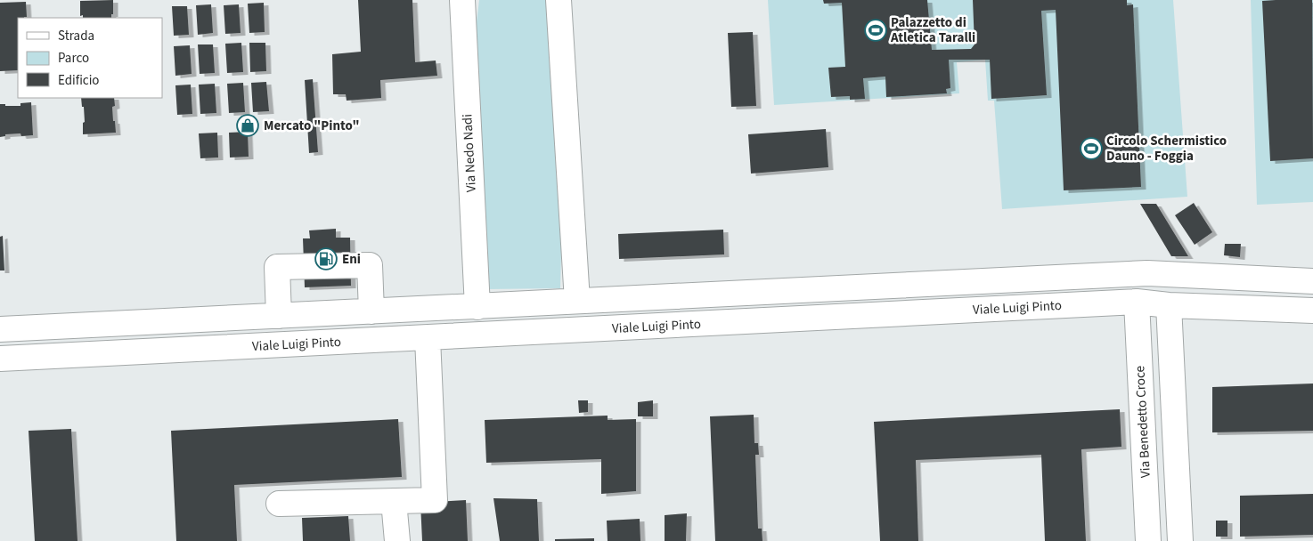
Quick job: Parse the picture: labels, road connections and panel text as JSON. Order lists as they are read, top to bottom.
{
  "streets": {
    "street": ["Via Nedo Nadi", "Viale Luigi Pinto", "Via Benedetto Croce"]
  },
  "crossings": [
    ["Viale Luigi Pinto", "Via Benedetto Croce"]
  ],
  "places": {
    "sports": ["Palazzetto di Atletica Taralli", "Circolo Schermistico Dauno - Foggia"],
    "shop": ["Mercato \"Pinto\""],
    "fuel station": ["Eni"]
  },
  "legend": ["Strada", "Parco", "Edificio"]
}
